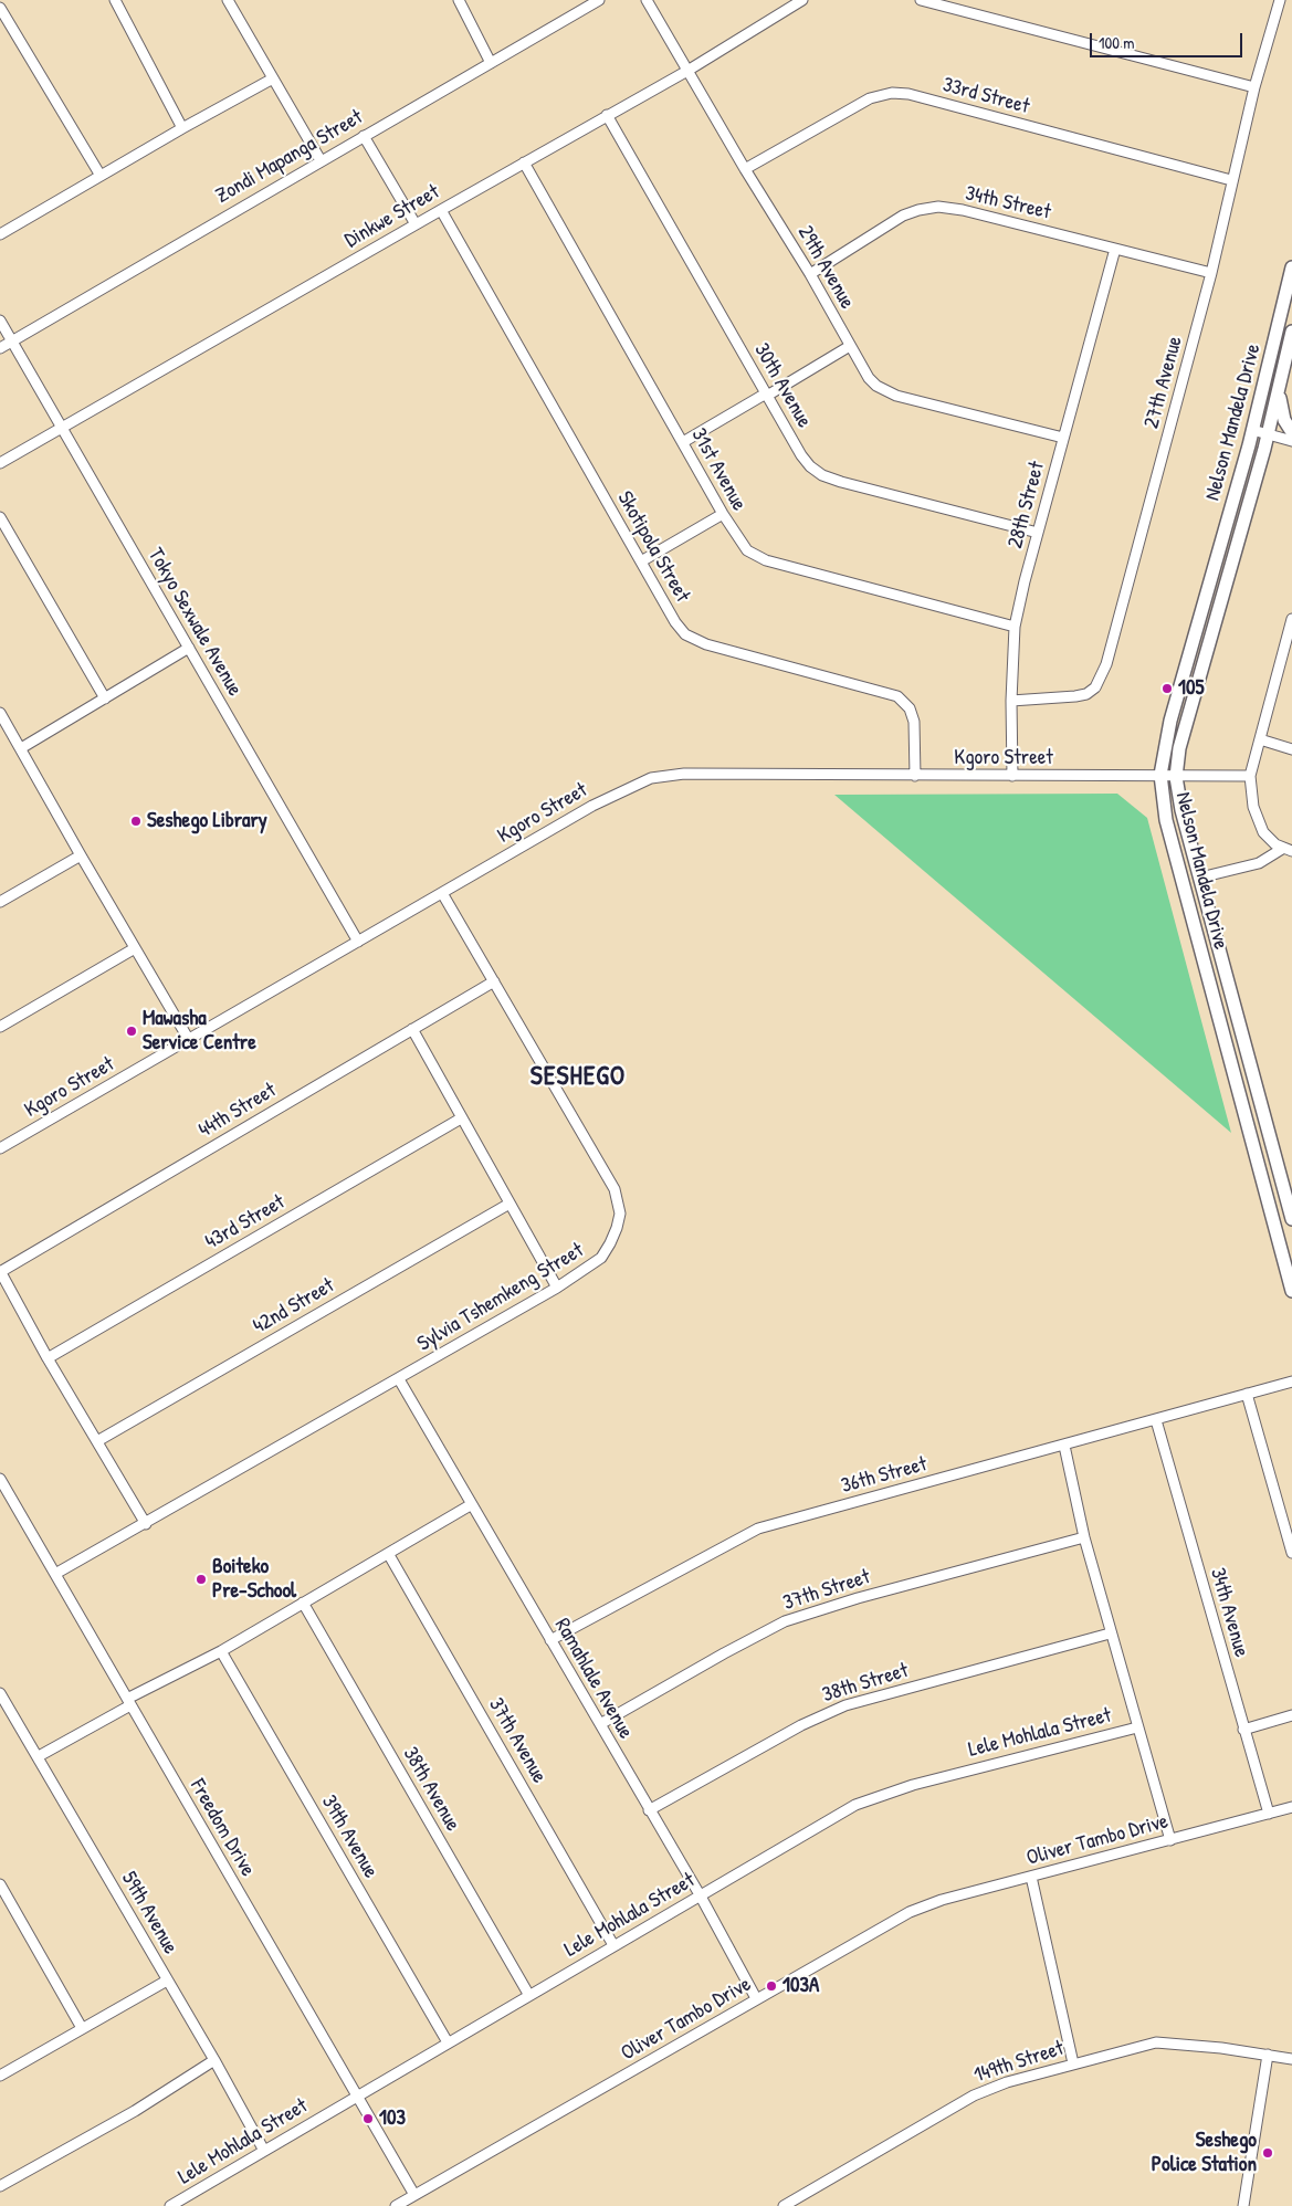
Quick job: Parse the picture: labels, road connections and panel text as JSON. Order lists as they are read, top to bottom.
{
  "streets": {
    "main road": ["Nelson Mandela Drive"],
    "street": [
      "33rd Street",
      "Zondi Mapanga Street",
      "34th Street",
      "Dinkwe Street",
      "29th Avenue",
      "27th Avenue",
      "30th Avenue",
      "31st Avenue",
      "28th Street",
      "Skotipola Street",
      "Tokyo Sexwale Avenue",
      "Kgoro Street",
      "44th Street",
      "43rd Street",
      "Sylvia Tshemkeng Street",
      "42nd Street",
      "36th Street",
      "37th Street",
      "34th Avenue",
      "Ramahlale Avenue",
      "38th Street",
      "Lele Mohlala Street",
      "37th Avenue",
      "38th Avenue",
      "Freedom Drive",
      "39th Avenue",
      "Oliver Tambo Drive",
      "59th Avenue",
      "149th Street"
    ]
  },
  "crossings": [
    ["33rd Street", "29th Avenue"],
    ["33rd Street", "27th Avenue"],
    ["Zondi Mapanga Street", "Tokyo Sexwale Avenue"],
    ["34th Street", "29th Avenue"],
    ["34th Street", "27th Avenue"],
    ["34th Street", "28th Street"],
    ["Dinkwe Street", "29th Avenue"],
    ["Dinkwe Street", "30th Avenue"],
    ["Dinkwe Street", "31st Avenue"],
    ["Dinkwe Street", "Skotipola Street"],
    ["Dinkwe Street", "Tokyo Sexwale Avenue"],
    ["29th Avenue", "28th Street"],
    ["27th Avenue", "28th Street"],
    ["30th Avenue", "28th Street"],
    ["Nelson Mandela Drive", "Kgoro Street"],
    ["31st Avenue", "28th Street"],
    ["28th Street", "Kgoro Street"],
    ["Skotipola Street", "Kgoro Street"],
    ["Tokyo Sexwale Avenue", "Kgoro Street"],
    ["Kgoro Street", "Sylvia Tshemkeng Street"],
    ["44th Street", "Sylvia Tshemkeng Street"],
    ["Sylvia Tshemkeng Street", "Ramahlale Avenue"],
    ["Sylvia Tshemkeng Street", "Freedom Drive"],
    ["36th Street", "34th Avenue"],
    ["36th Street", "Ramahlale Avenue"],
    ["37th Street", "Ramahlale Avenue"],
    ["34th Avenue", "Oliver Tambo Drive"],
    ["Ramahlale Avenue", "38th Street"],
    ["Ramahlale Avenue", "Lele Mohlala Street"],
    ["Ramahlale Avenue", "Oliver Tambo Drive"],
    ["Lele Mohlala Street", "37th Avenue"],
    ["Lele Mohlala Street", "38th Avenue"],
    ["Lele Mohlala Street", "Freedom Drive"],
    ["Lele Mohlala Street", "39th Avenue"],
    ["Lele Mohlala Street", "59th Avenue"],
    ["Freedom Drive", "Oliver Tambo Drive"]
  ],
  "districts": ["SESHEGO"],
  "places": [
    "105",
    "Seshego Library",
    "Mawasha Service Centre",
    "Boiteko Pre-School",
    "103A",
    "103",
    "Seshego Police Station"
  ],
  "scale_bar": "100 m"
}
